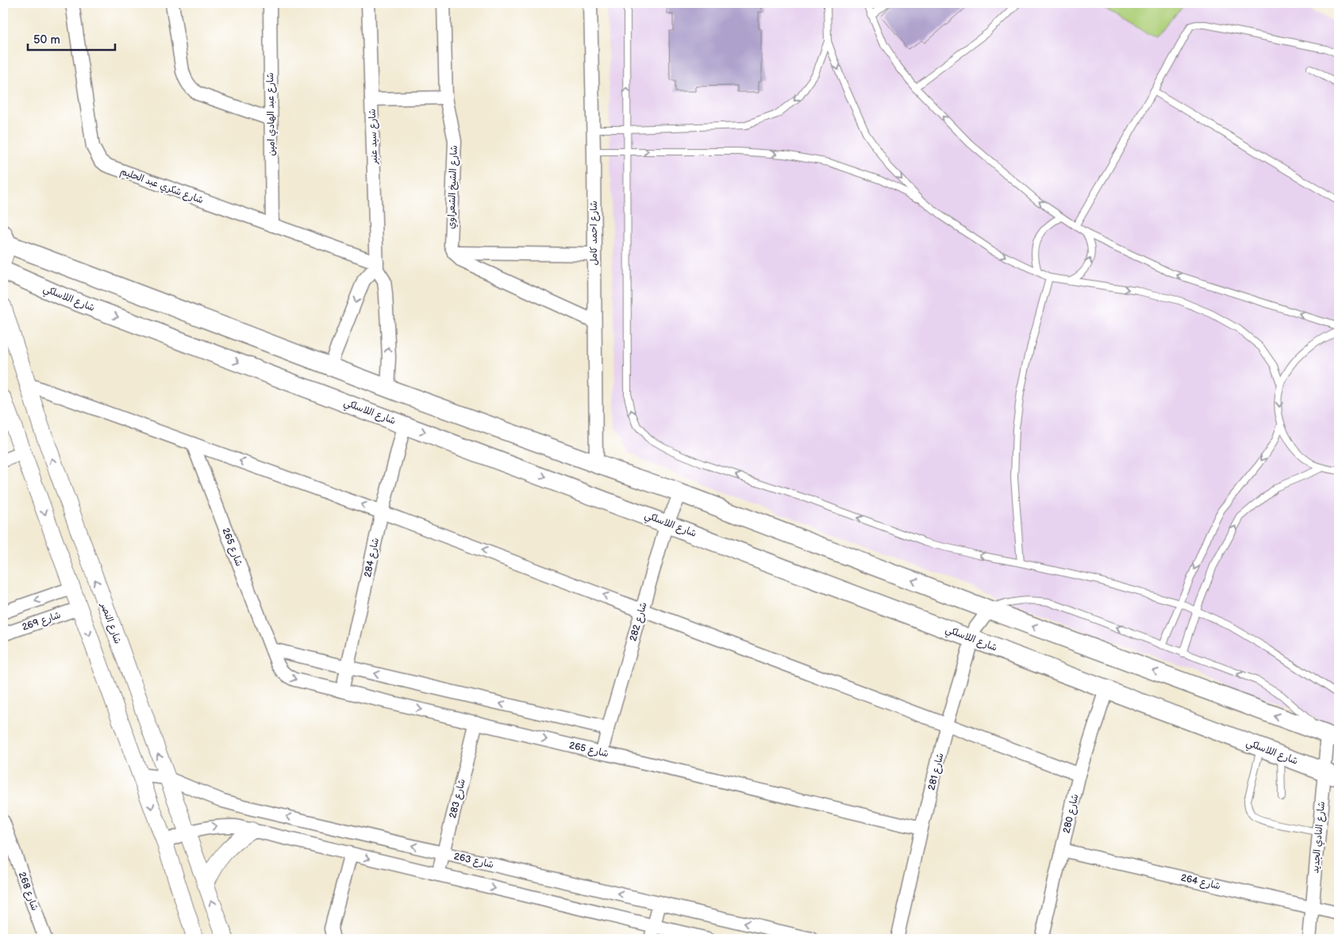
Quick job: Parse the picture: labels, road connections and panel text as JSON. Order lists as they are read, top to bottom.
{
  "streets": {
    "main road": ["شارع اللاسلكي"],
    "street": [
      "شارع عبد الهادي امين",
      "شارع سيد عنبر",
      "شارع شكري عبد الحليم",
      "شارع الشيخ الشعراوي",
      "شارع احمد كامل",
      "شارع 265",
      "شارع 284",
      "شارع 269",
      "شارع 282",
      "شارع النصر",
      "شارع 281",
      "شارع 283",
      "شارع 280",
      "شارع النادي الجديد",
      "شارع 263",
      "شارع 264",
      "شارع 268"
    ]
  },
  "crossings": [
    ["شارع عبد الهادي امين", "شارع شكري عبد الحليم"],
    ["شارع سيد عنبر", "شارع شكري عبد الحليم"],
    ["شارع اللاسلكي", "شارع 284"],
    ["شارع اللاسلكي", "شارع 282"],
    ["شارع اللاسلكي", "شارع 281"],
    ["شارع اللاسلكي", "شارع 280"],
    ["شارع اللاسلكي", "شارع النادي الجديد"],
    ["شارع 265", "شارع 284"],
    ["شارع 265", "شارع 282"],
    ["شارع 265", "شارع 281"],
    ["شارع 265", "شارع 283"],
    ["شارع النصر", "شارع 263"],
    ["شارع 283", "شارع 263"],
    ["شارع 280", "شارع 264"],
    ["شارع النادي الجديد", "شارع 264"]
  ],
  "scale_bar": "50 m"
}
